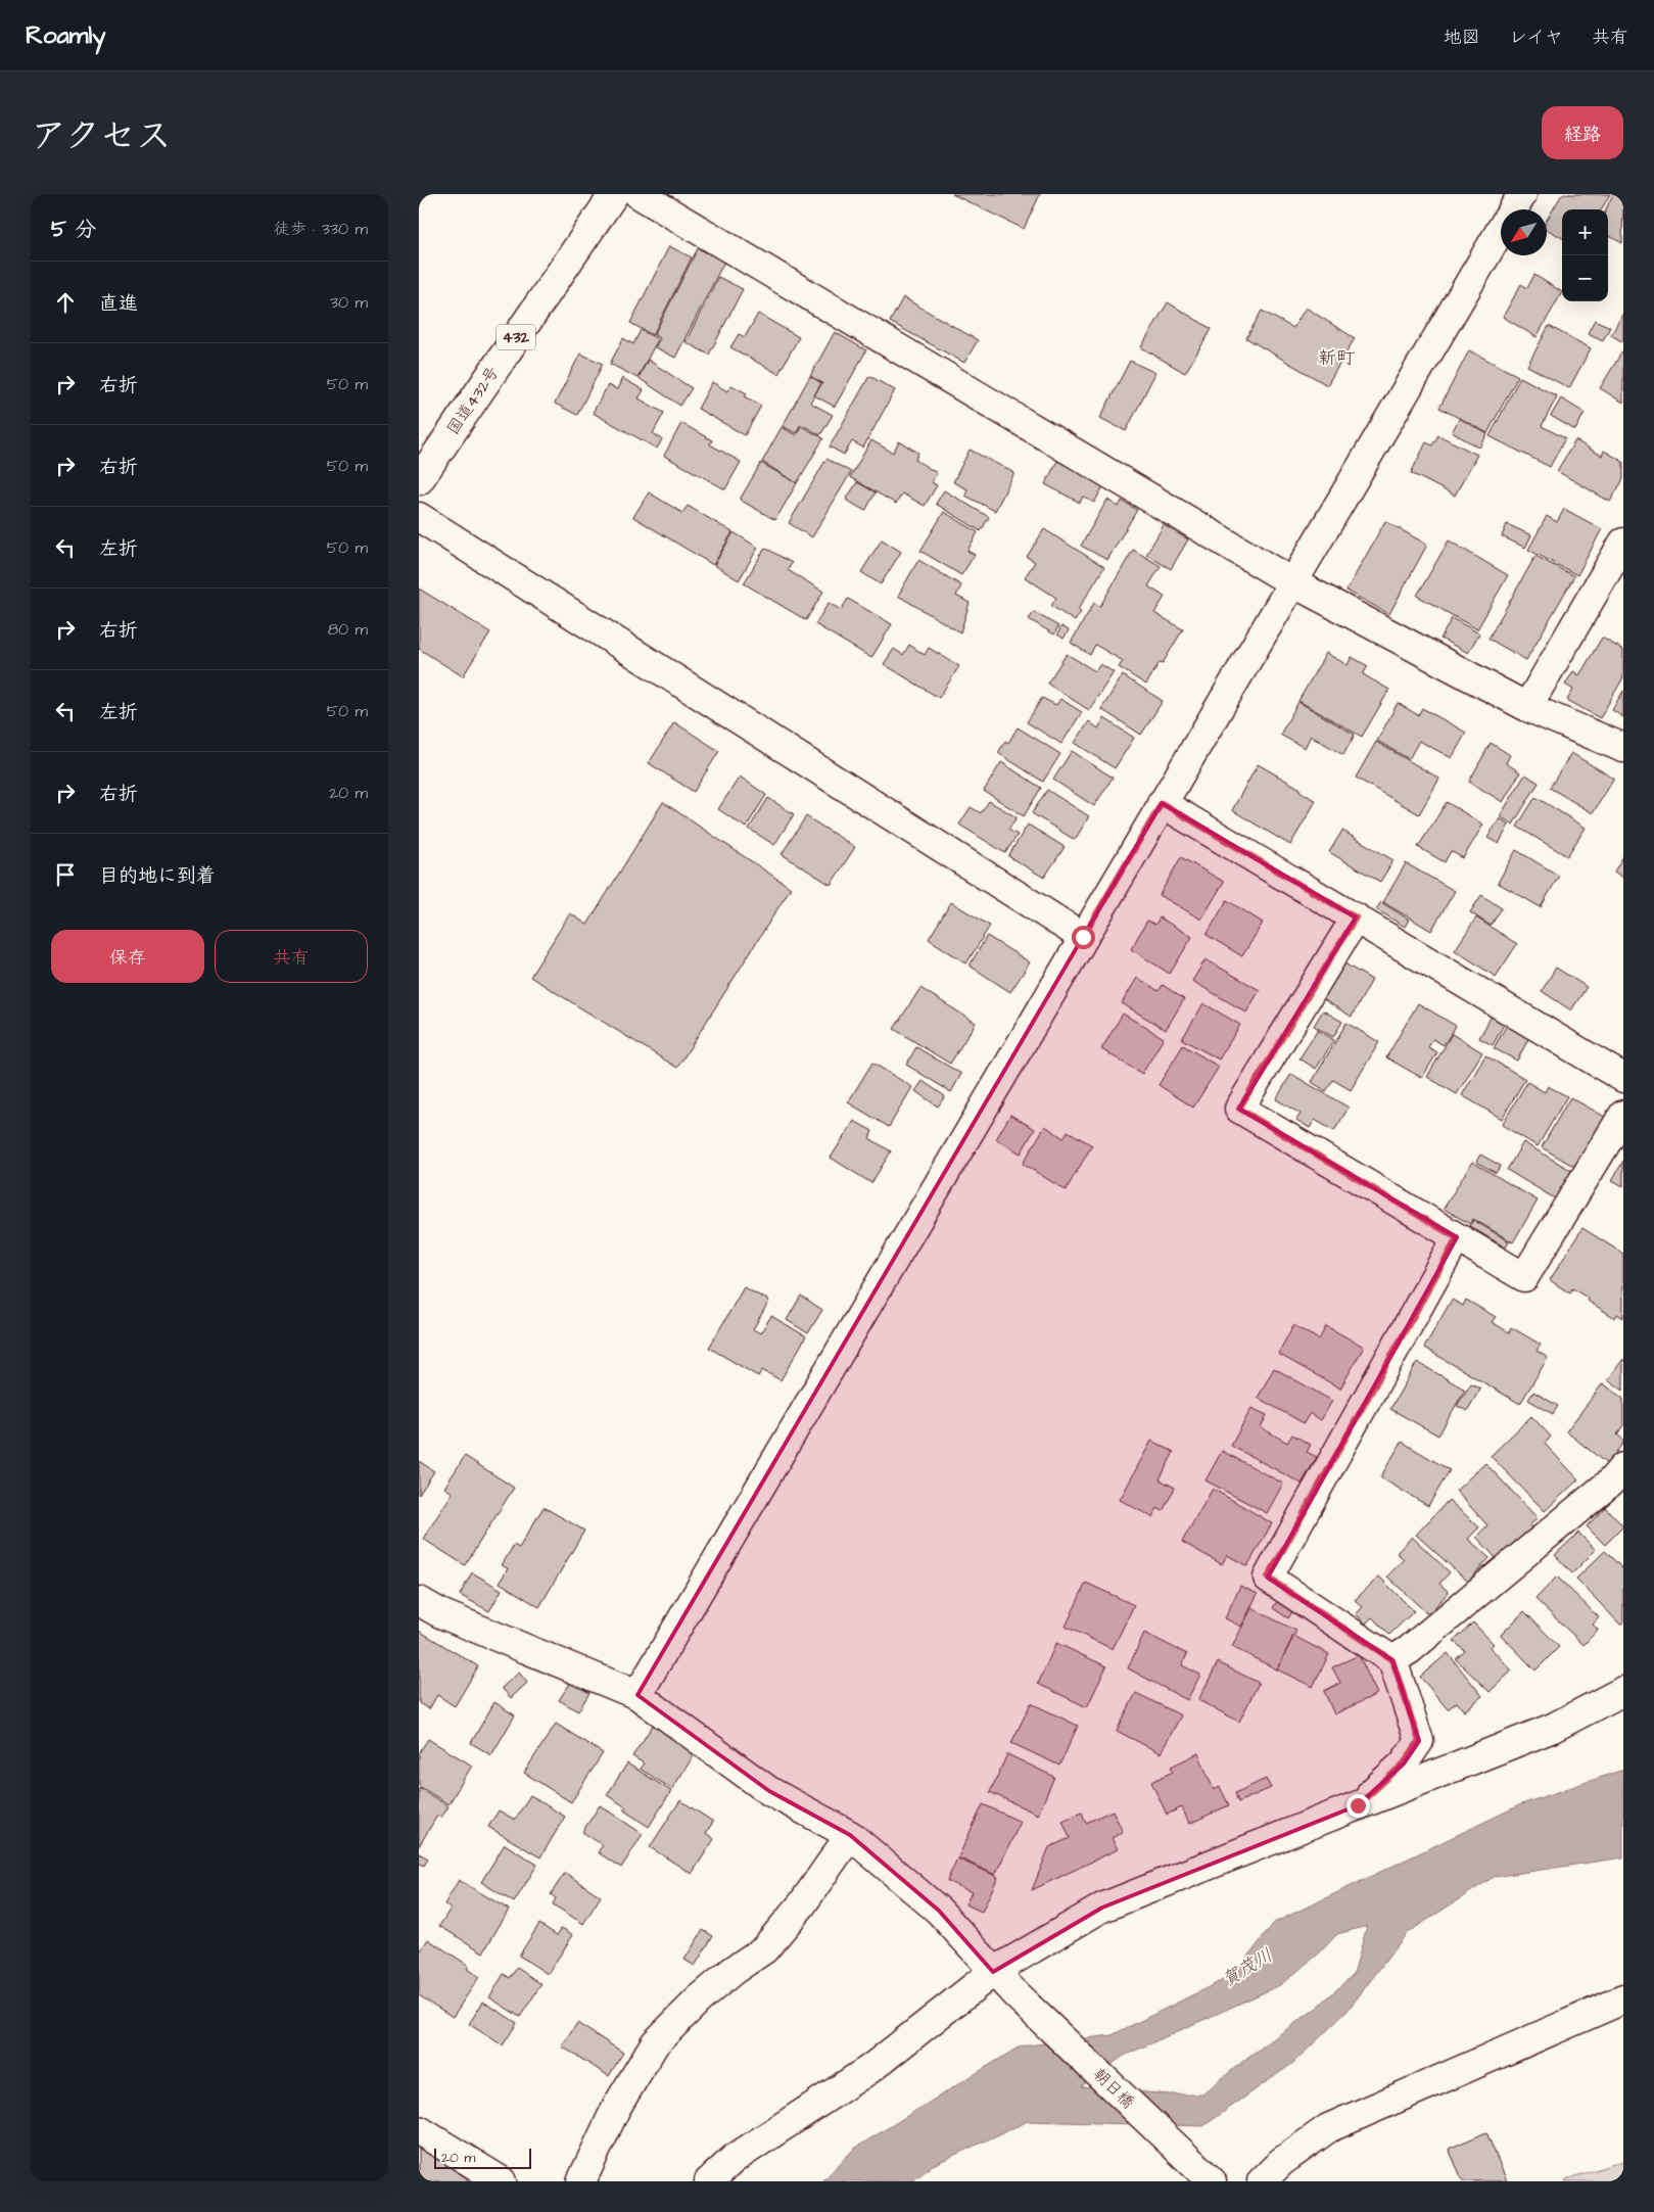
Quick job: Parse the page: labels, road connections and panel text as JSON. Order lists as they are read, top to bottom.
{
  "streets": {
    "main road": ["432", "国道432号", "朝日橋"]
  },
  "districts": ["新町"],
  "water": ["賀茂川"],
  "scale_bar": "20 m",
  "north": "bottom left",
  "page": {
    "header": "Roamly",
    "nav": ["地図", "レイヤ", "共有"],
    "title": "アクセス",
    "buttons": [
      "経路",
      ["保存", "共有"]
    ],
    "heading": ["5 分", "徒歩 · 330 m"],
    "map_buttons": ["+", "−"],
    "list": [
      ["直進", "30 m"],
      ["右折", "50 m"],
      ["右折", "50 m"],
      ["左折", "50 m"],
      ["右折", "80 m"],
      ["左折", "50 m"],
      ["右折", "20 m"],
      "目的地に到着"
    ],
    "scale": "20 m"
  }
}
